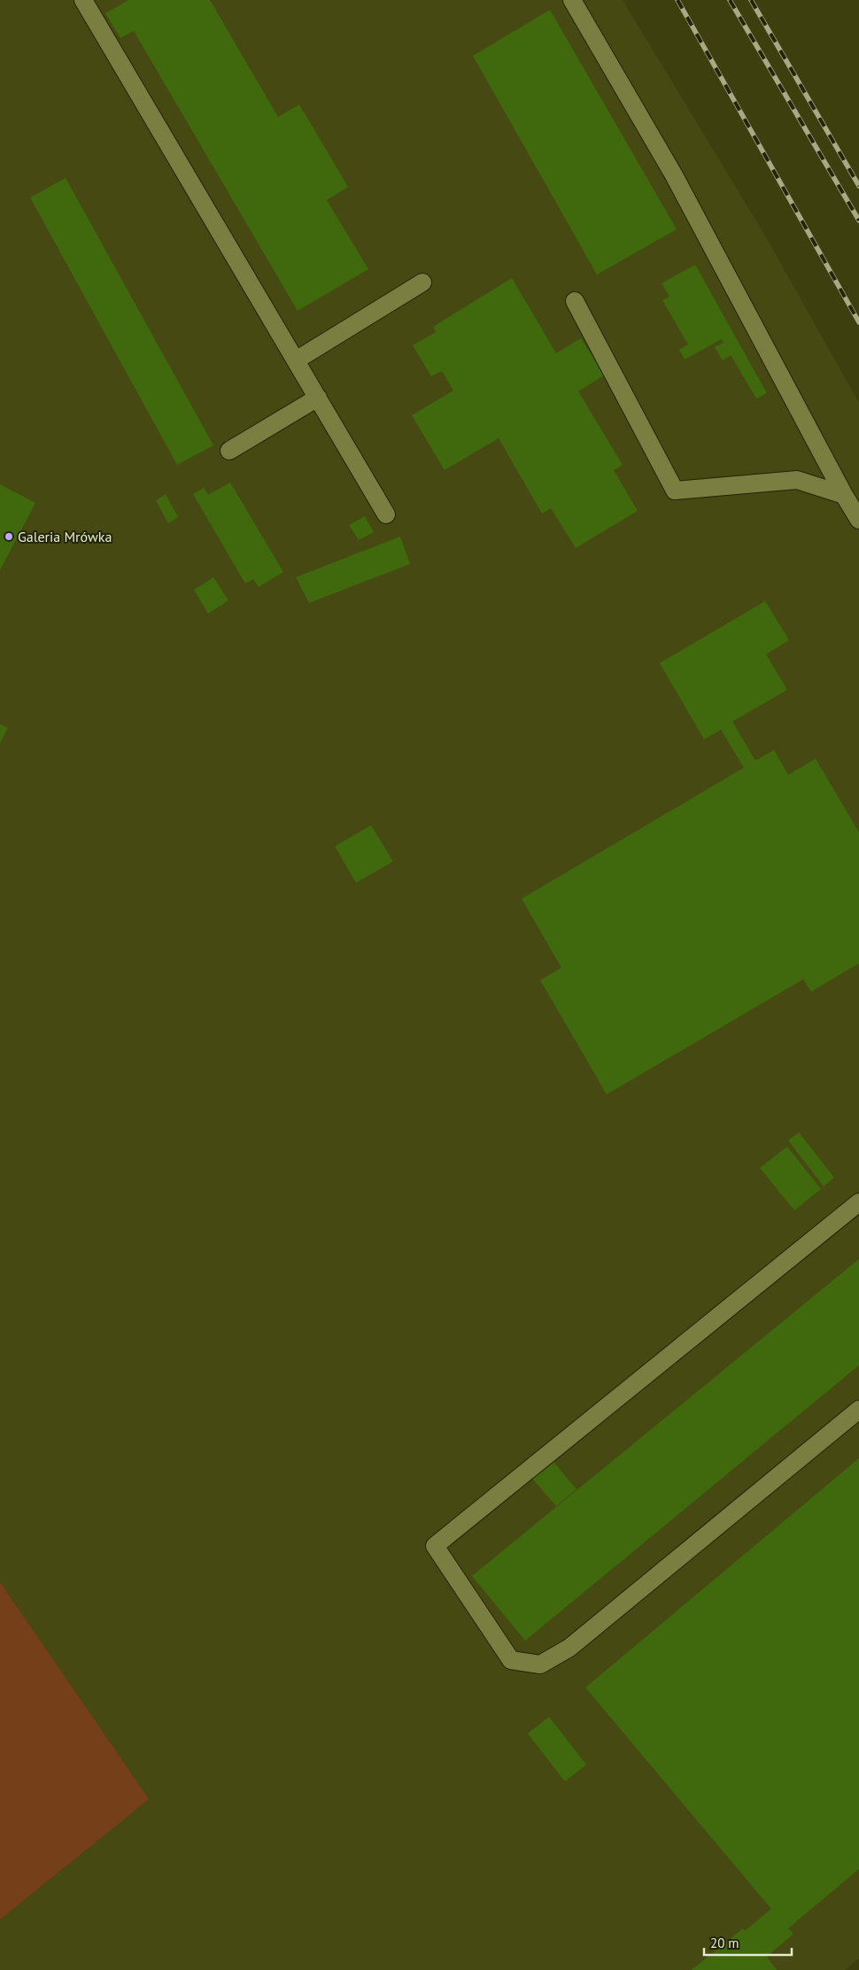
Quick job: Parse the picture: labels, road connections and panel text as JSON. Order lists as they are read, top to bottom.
{
  "places": ["Galeria Mrówka"],
  "scale_bar": "20 m"
}
